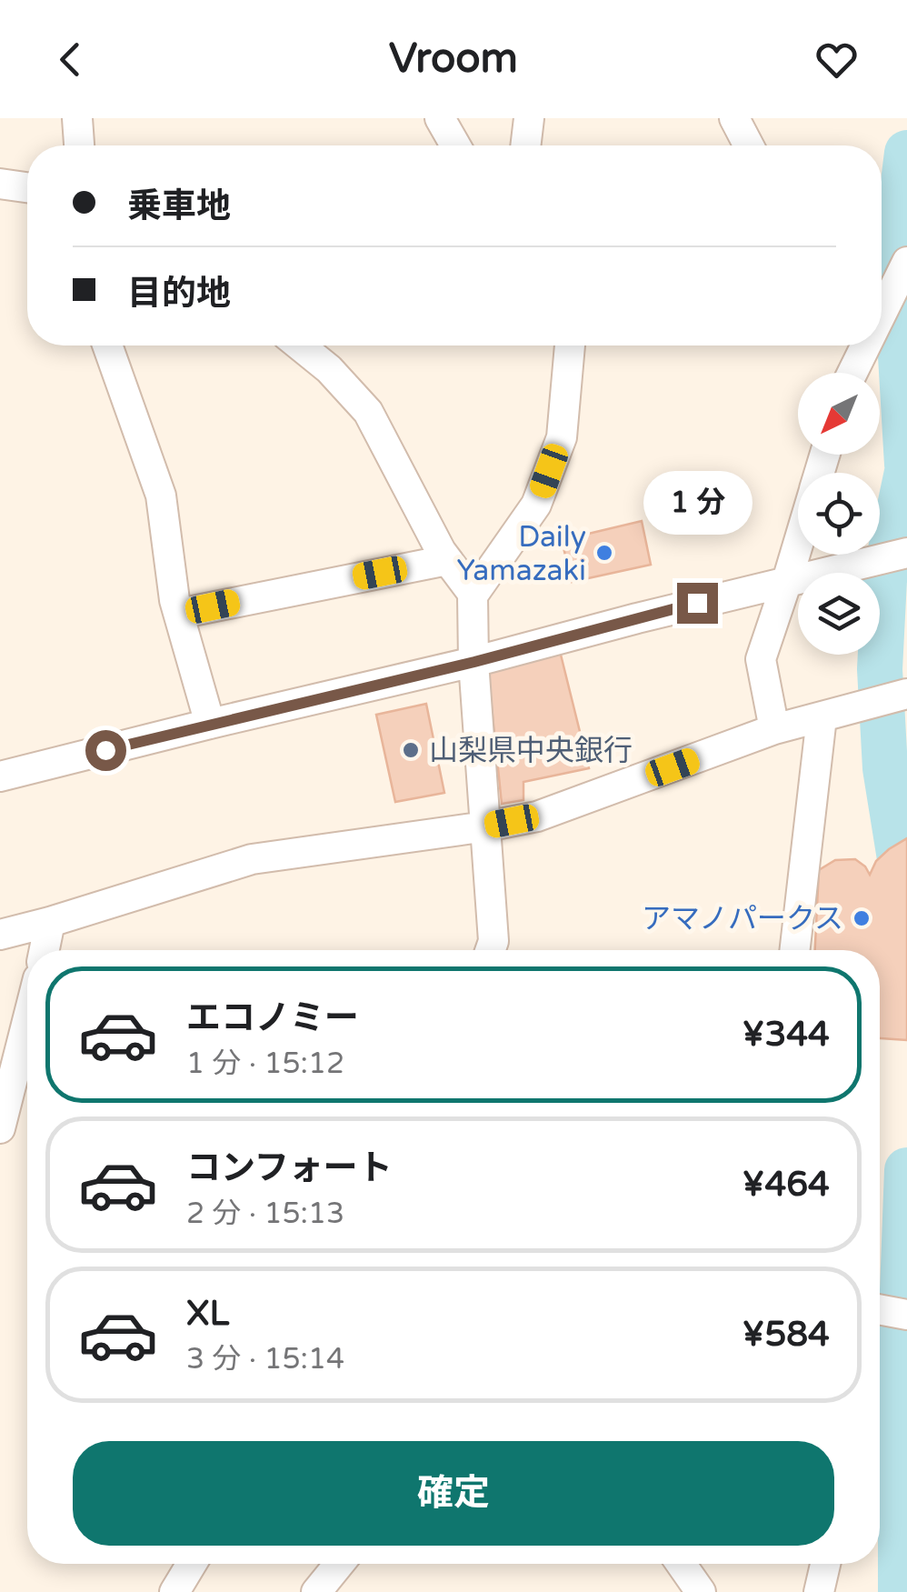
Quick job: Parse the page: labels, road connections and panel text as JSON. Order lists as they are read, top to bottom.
{
  "places": ["Daily Yamazaki", "山梨県中央銀行", "アマノパークス"],
  "north": "bottom left",
  "page": {
    "header": "Vroom",
    "banner": ["乗車地", "目的地"],
    "bubble": "1 分",
    "list": [
      {
        "name": "エコノミー",
        "note": "1 分 · 15:12",
        "value": "¥344"
      },
      {
        "name": "コンフォート",
        "note": "2 分 · 15:13",
        "value": "¥464"
      },
      {
        "name": "XL",
        "note": "3 分 · 15:14",
        "value": "¥584"
      }
    ],
    "buttons": "確定"
  }
}
